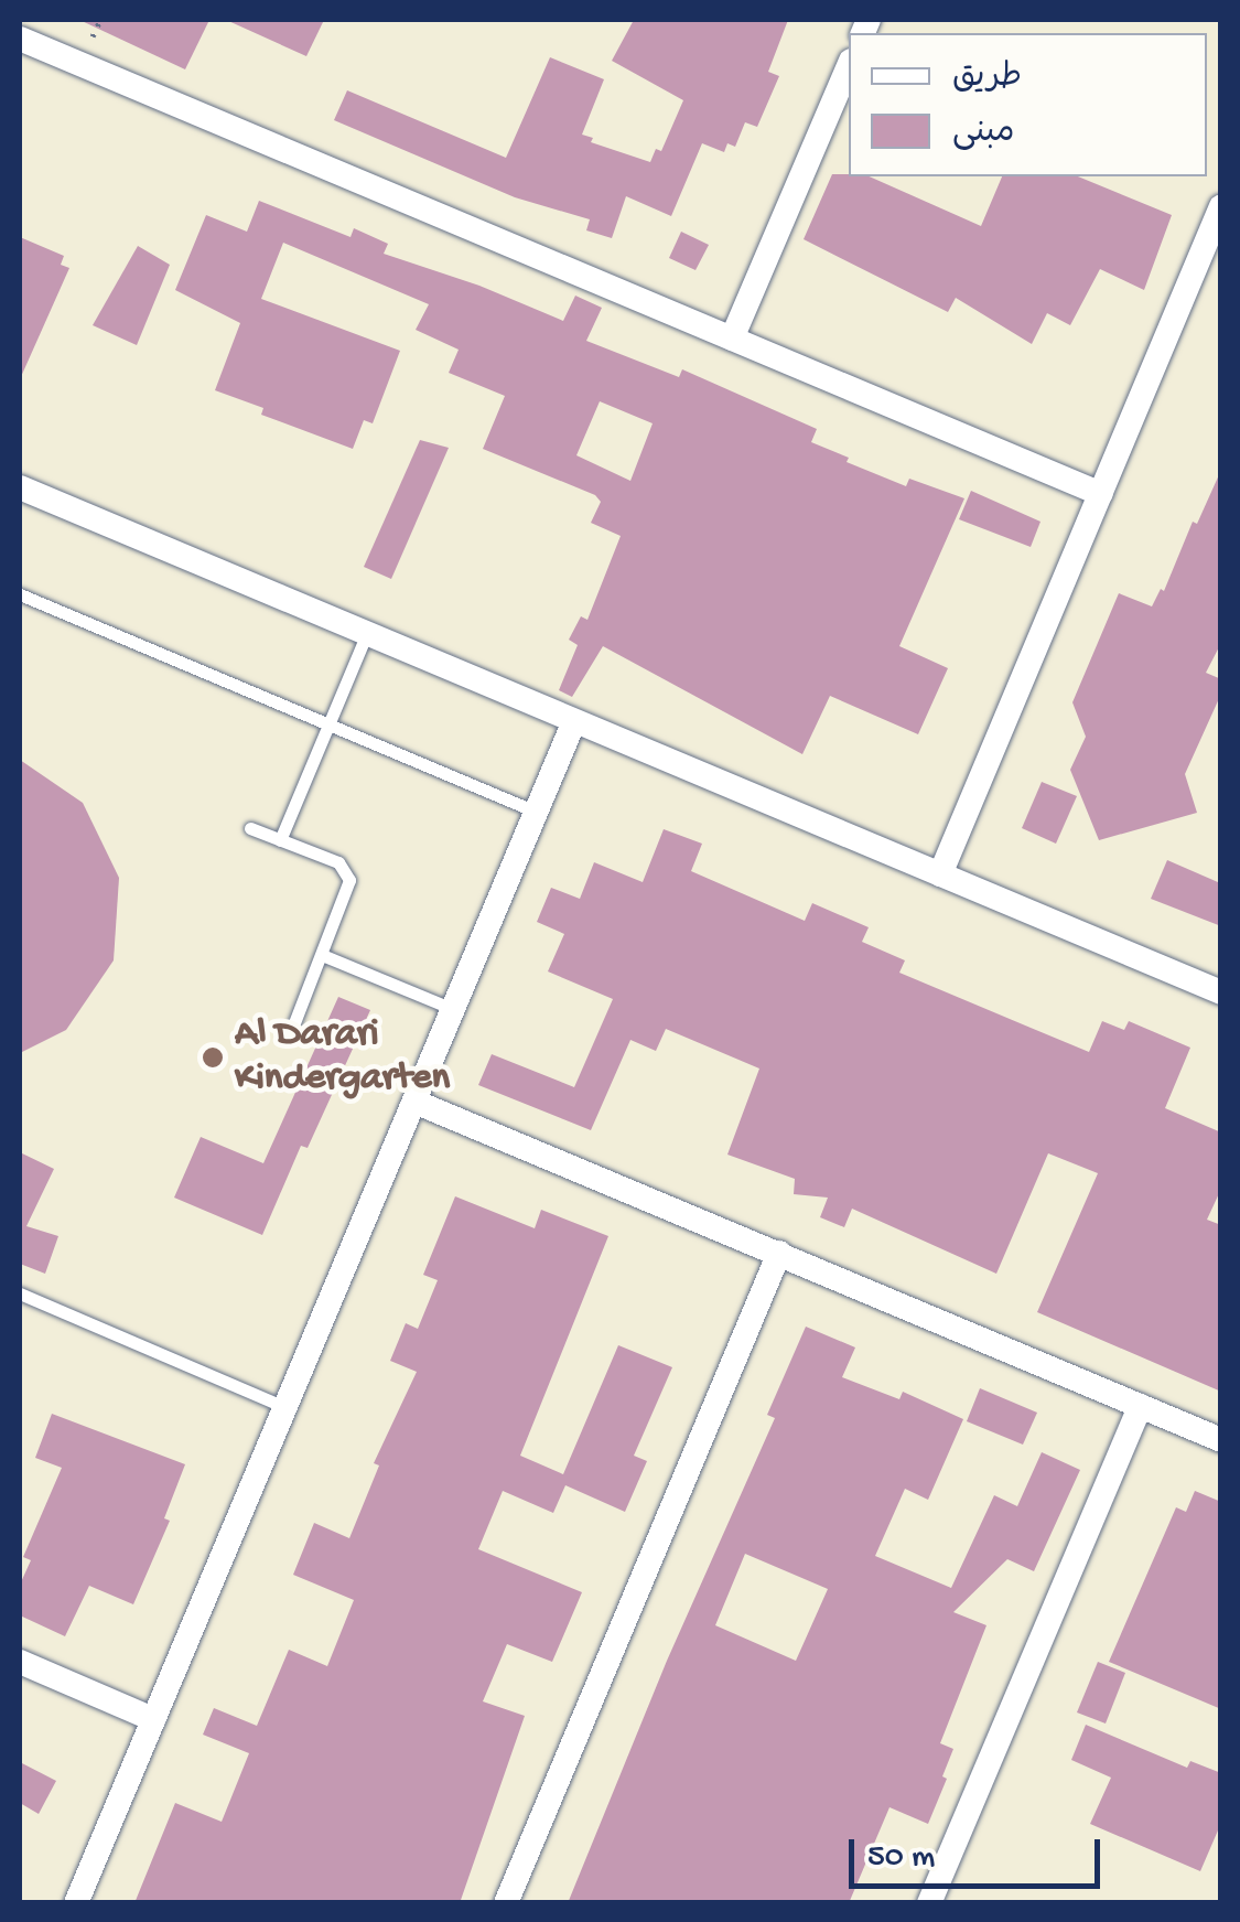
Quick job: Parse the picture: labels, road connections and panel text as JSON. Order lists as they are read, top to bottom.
{
  "places": ["Al Darari Kindergarten"],
  "legend": ["طريق", "مبنى"],
  "scale_bar": "50 m"
}
